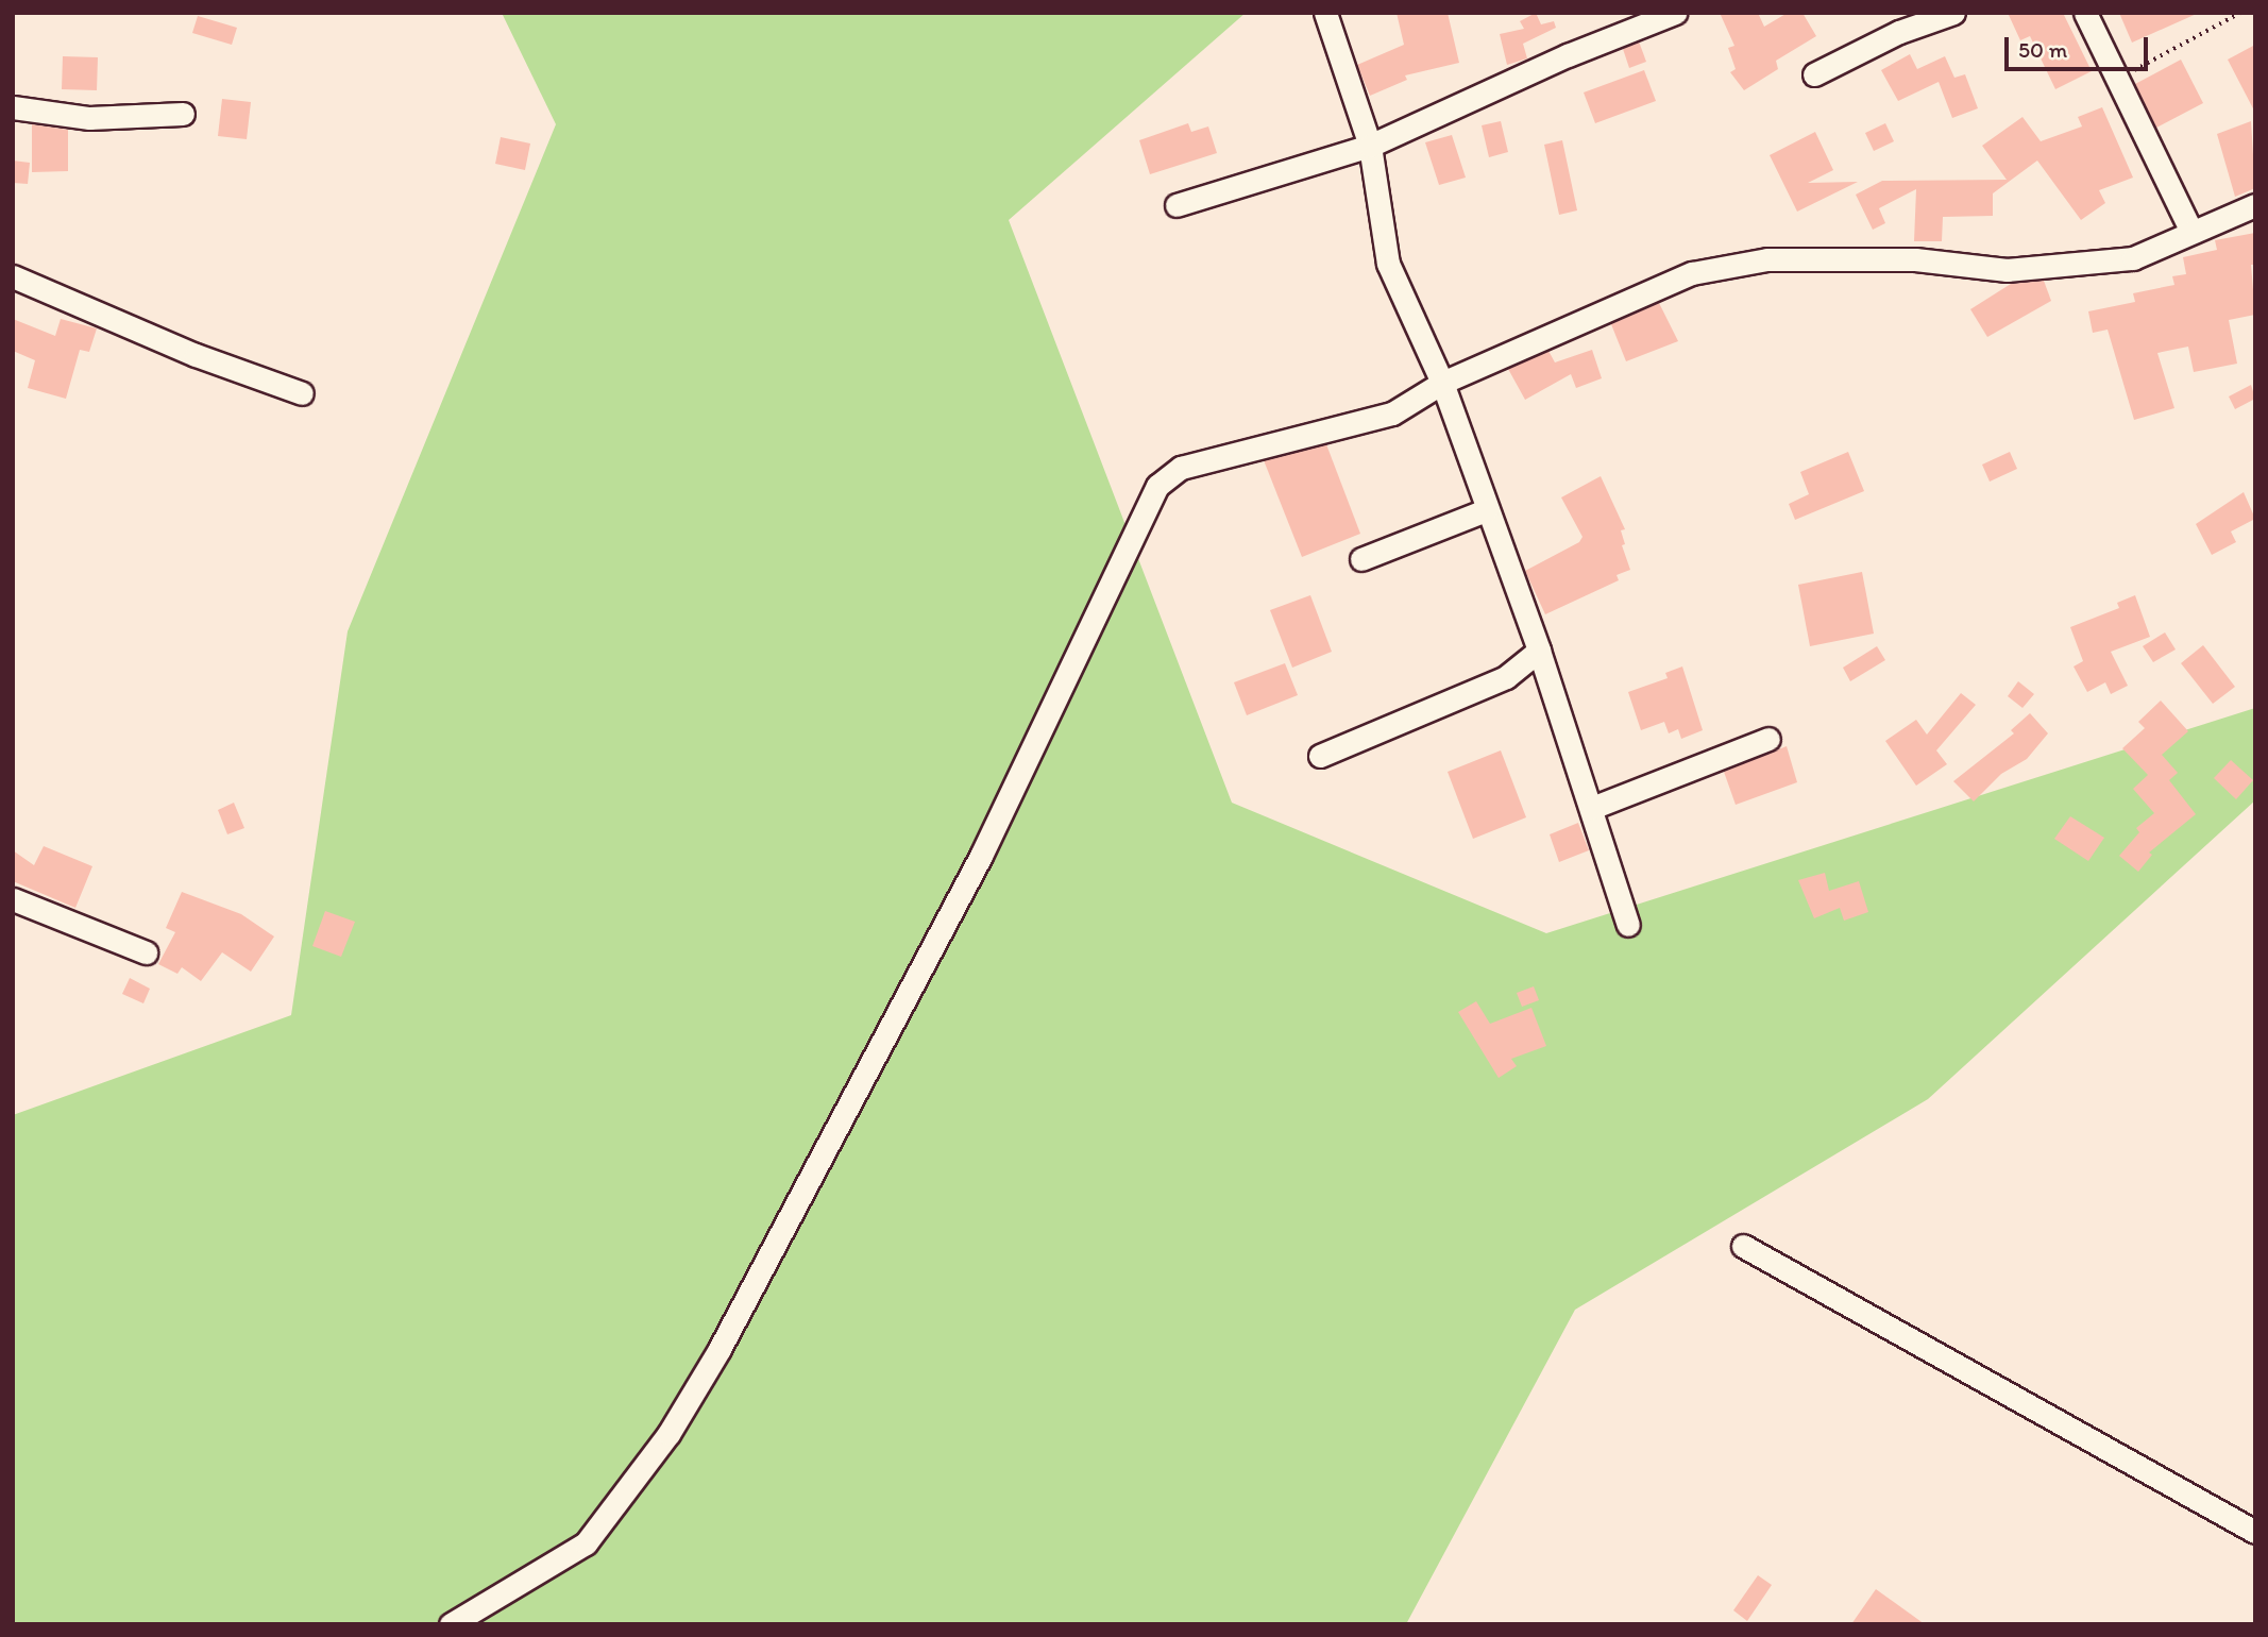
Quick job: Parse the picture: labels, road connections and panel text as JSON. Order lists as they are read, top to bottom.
{
  "scale_bar": "50 m"
}
